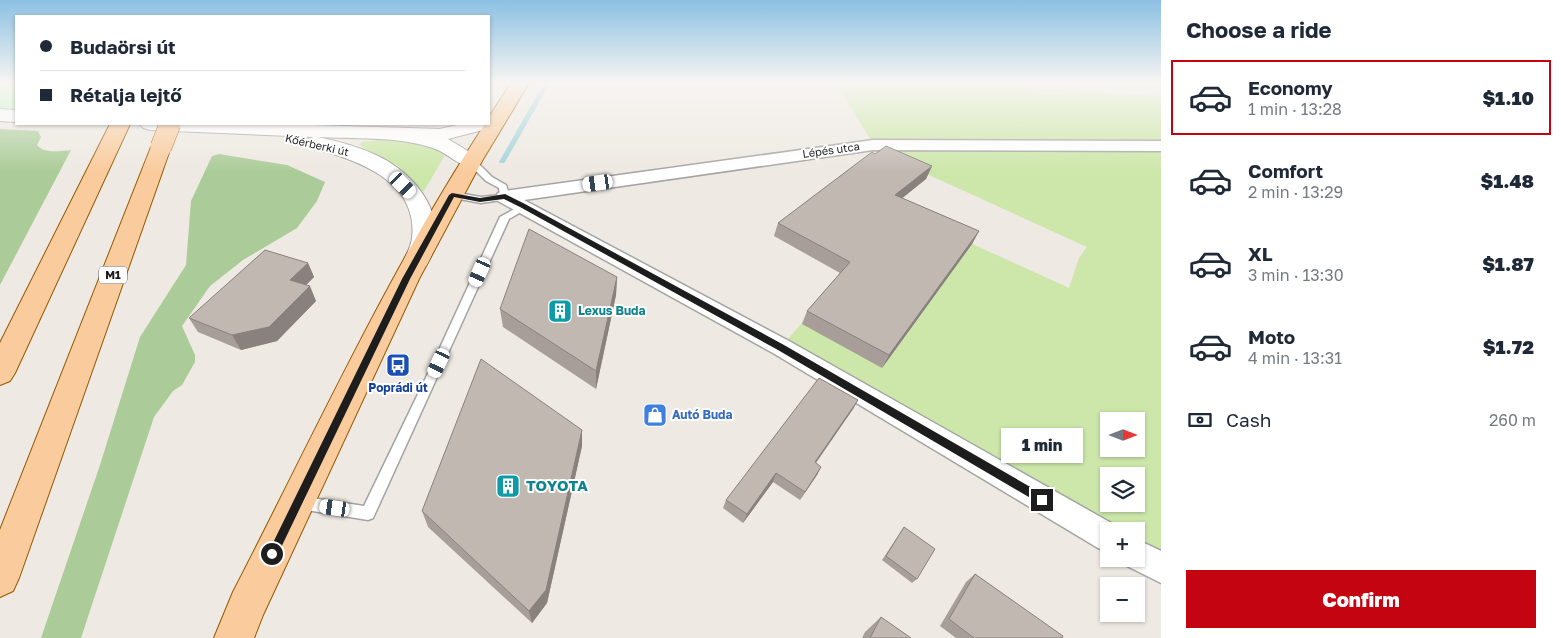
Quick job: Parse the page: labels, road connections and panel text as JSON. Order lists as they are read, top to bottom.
{
  "streets": {
    "main road": ["M1"],
    "street": ["Kőérberki út", "Lépés utca"]
  },
  "places": {
    "building": ["Lexus Buda", "TOYOTA"],
    "bus stop": ["Poprádi út"],
    "shop": ["Autó Buda"]
  },
  "north": "right",
  "page": {
    "heading": "Choose a ride",
    "banner": ["Budaörsi út", "Rétalja lejtő"],
    "list": [
      {
        "name": "Economy",
        "note": "1 min · 13:28",
        "value": "$1.10"
      },
      {
        "name": "Comfort",
        "note": "2 min · 13:29",
        "value": "$1.48"
      },
      {
        "name": "XL",
        "note": "3 min · 13:30",
        "value": "$1.87"
      },
      {
        "name": "Moto",
        "note": "4 min · 13:31",
        "value": "$1.72"
      }
    ],
    "pay": ["Cash", "260 m"],
    "map_buttons": ["+", "−"],
    "bubble": "1 min",
    "buttons": "Confirm"
  }
}
